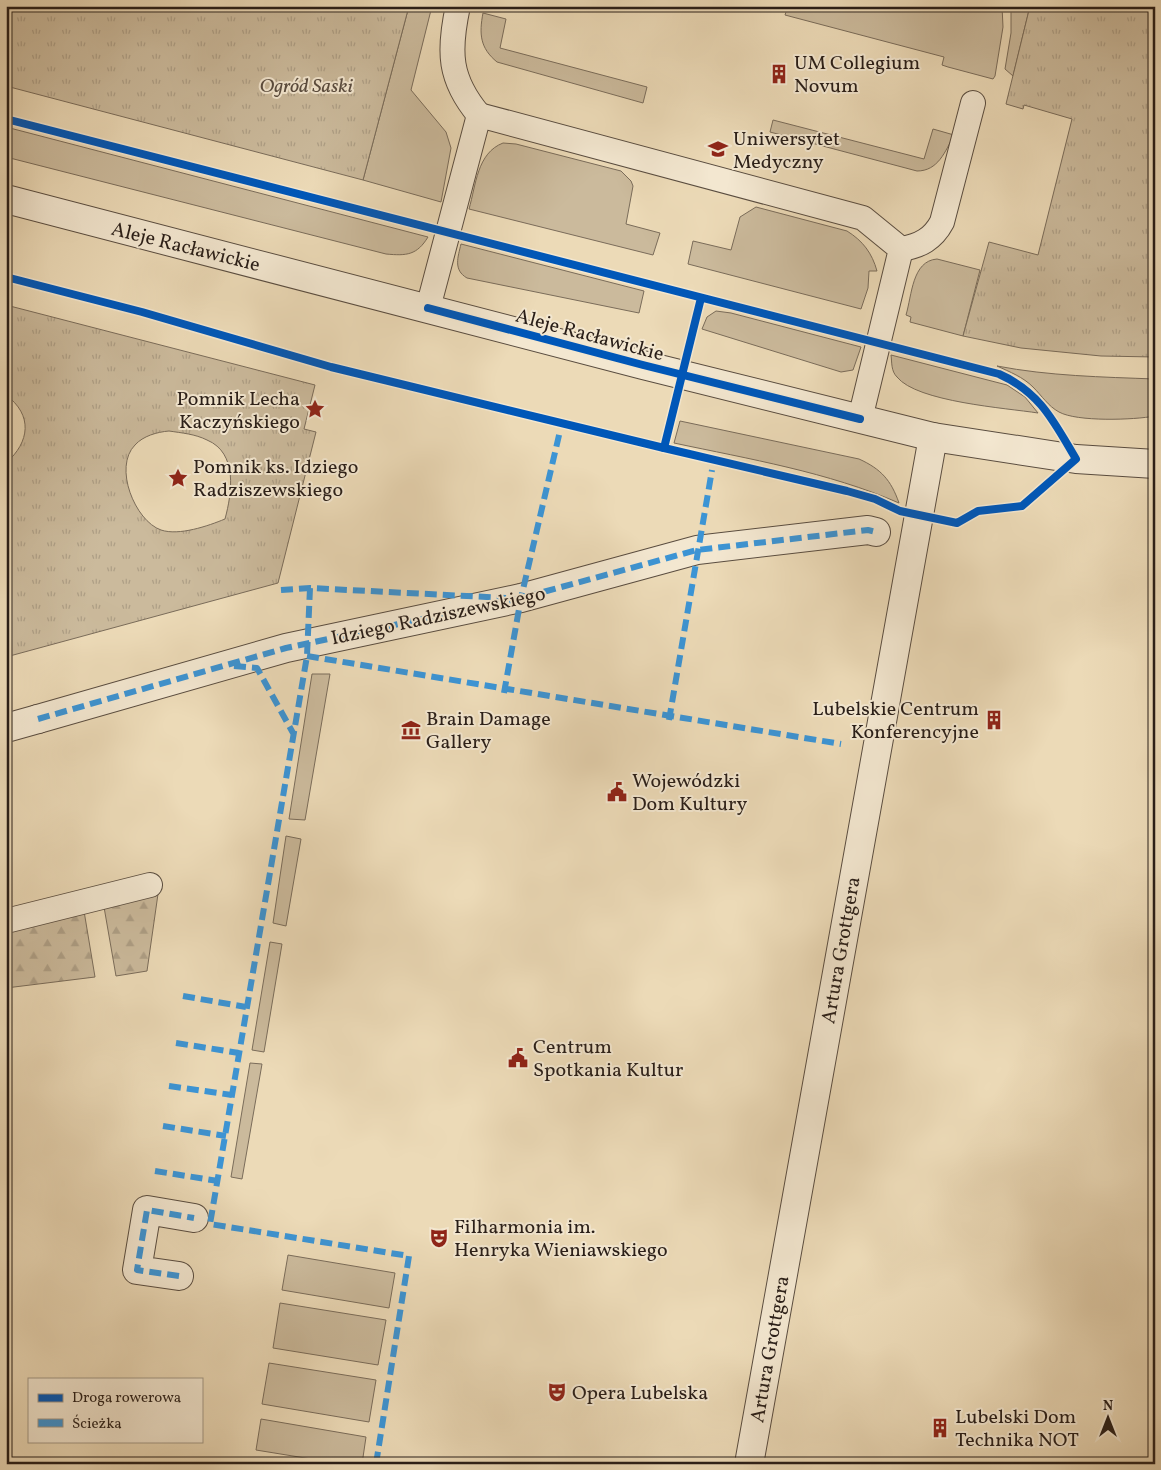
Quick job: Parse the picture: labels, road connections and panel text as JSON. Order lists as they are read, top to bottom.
{
  "streets": {
    "street": ["Aleje Racławickie", "Idziego Radziszewskiego", "Artura Grottgera"]
  },
  "crossings": [
    ["Aleje Racławickie", "Artura Grottgera"]
  ],
  "parks": ["Ogród Saski"],
  "places": {
    "building": ["UM Collegium Novum", "Lubelskie Centrum Konferencyjne", "Lubelski Dom Technika NOT"],
    "school or university": ["Uniwersytet Medyczny"],
    "place": ["Pomnik Lecha Kaczyńskiego", "Pomnik ks. Idziego Radziszewskiego"],
    "museum": ["Brain Damage Gallery"],
    "public building": ["Wojewódzki Dom Kultury", "Centrum Spotkania Kultur"],
    "theatre": ["Filharmonia im. Henryka Wieniawskiego", "Opera Lubelska"]
  },
  "legend": ["Droga rowerowa", "Ścieżka"],
  "north": "top"
}
